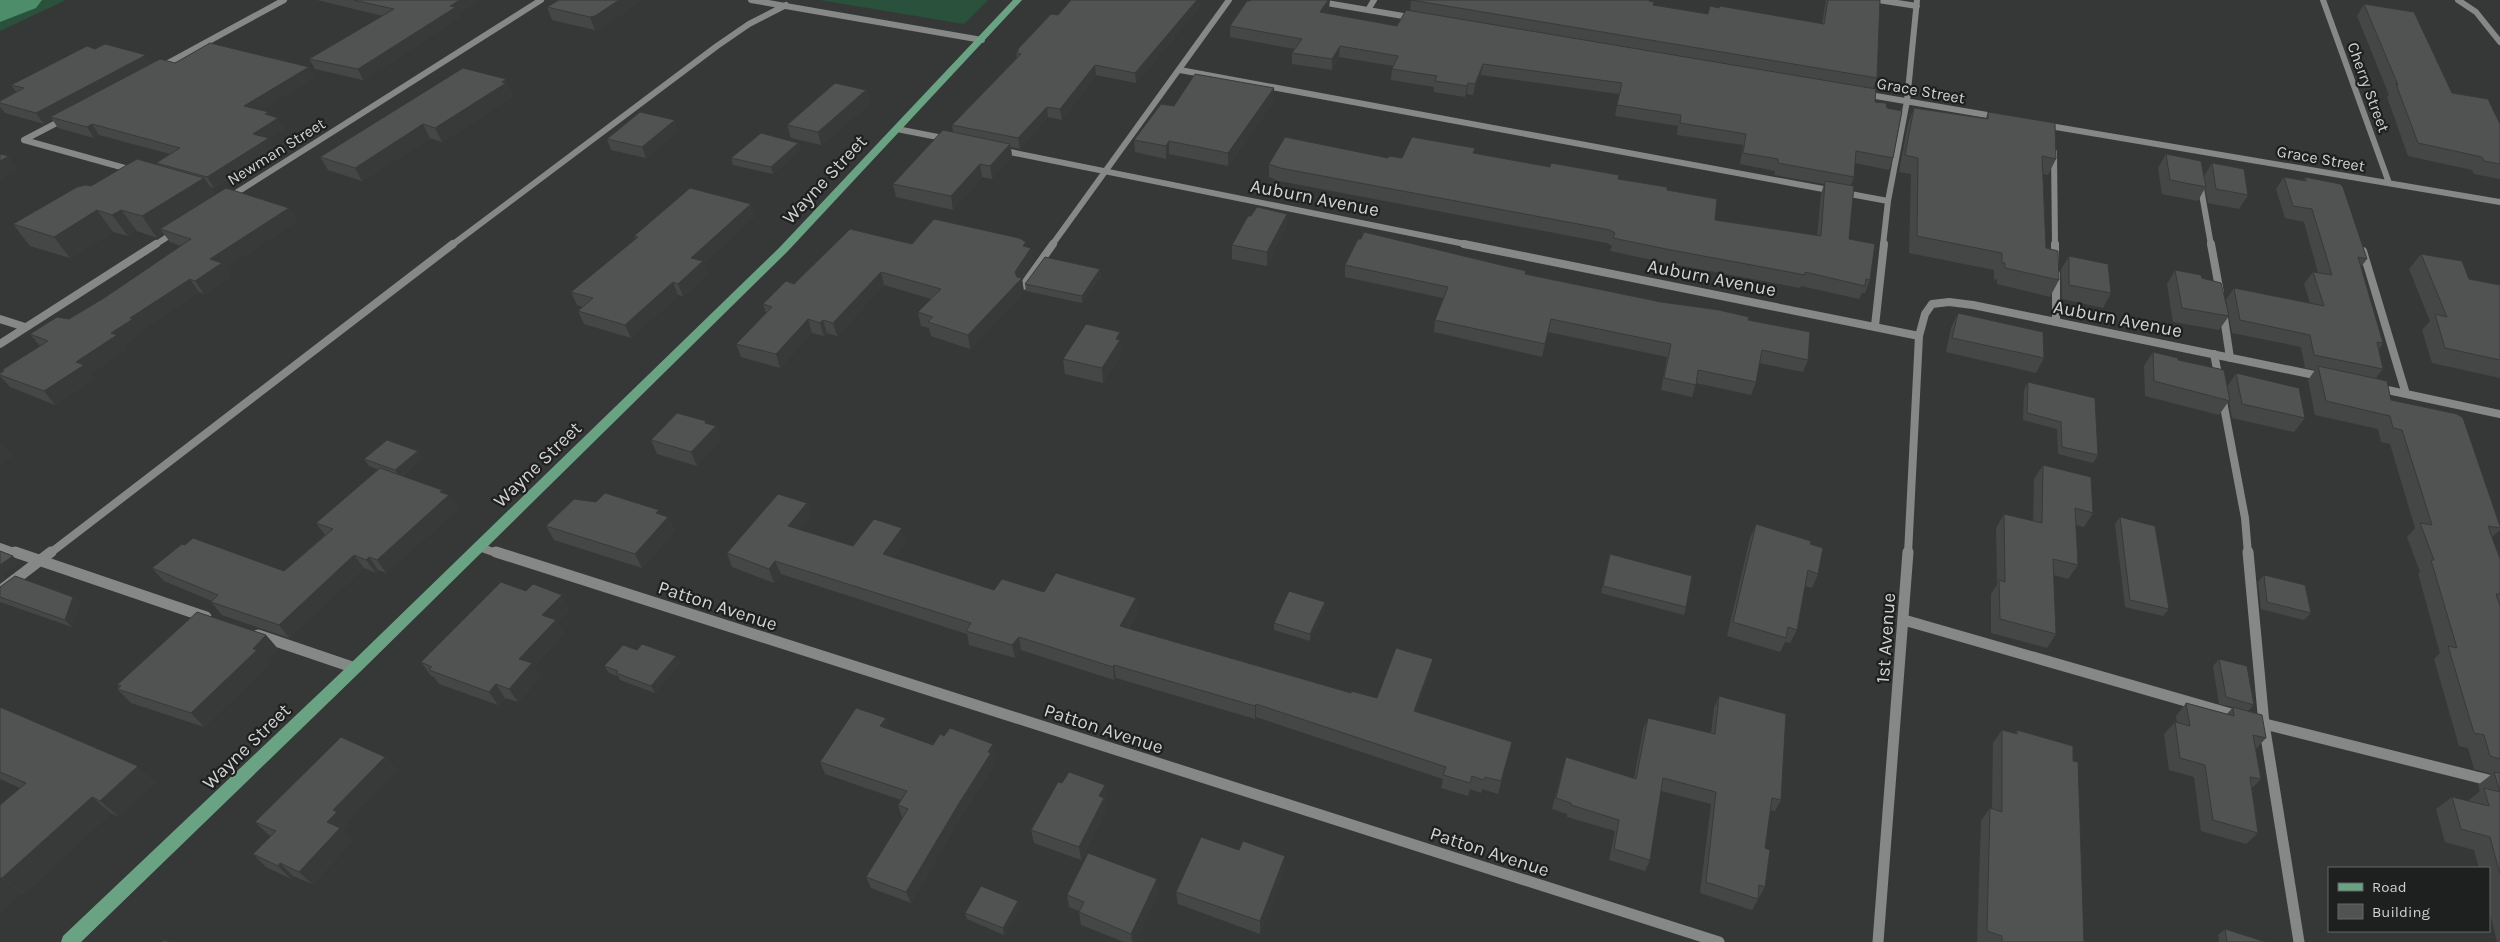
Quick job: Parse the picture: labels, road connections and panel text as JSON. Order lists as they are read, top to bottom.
{
  "streets": {
    "main road": ["Wayne Street"],
    "street": [
      "Cherry Street",
      "Grace Street",
      "Newman Street",
      "Auburn Avenue",
      "Patton Avenue",
      "1st Avenue"
    ]
  },
  "crossings": [
    ["Cherry Street", "Grace Street"],
    ["Wayne Street", "Patton Avenue"],
    ["Auburn Avenue", "1st Avenue"]
  ],
  "legend": ["Road", "Building"]
}
